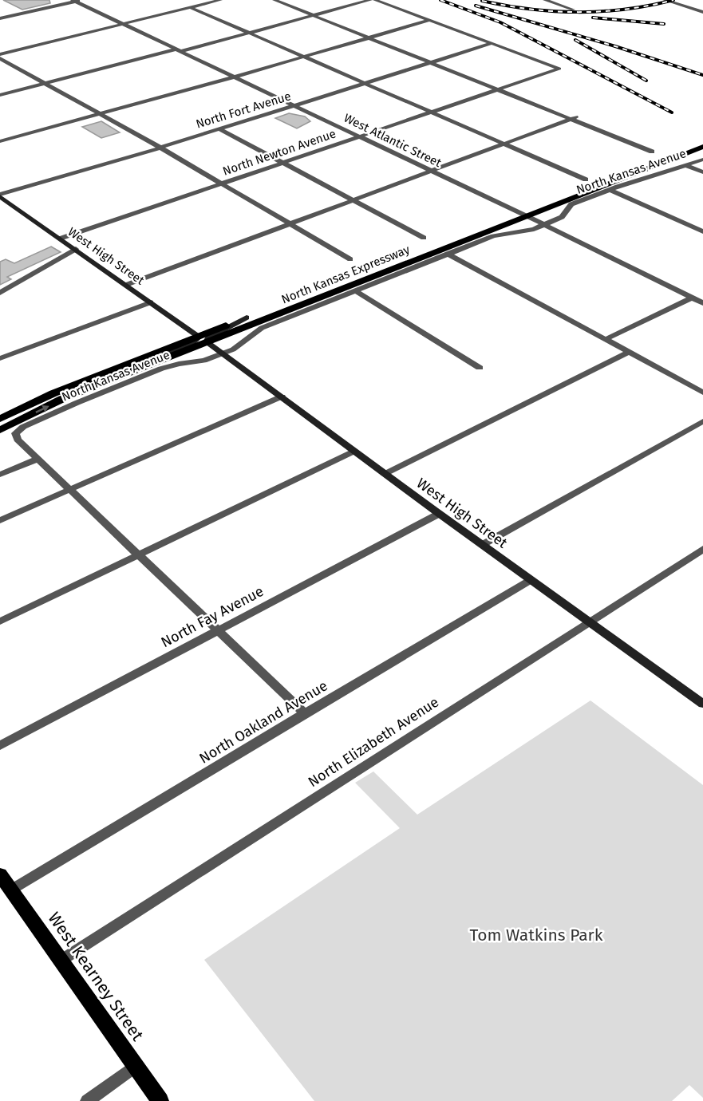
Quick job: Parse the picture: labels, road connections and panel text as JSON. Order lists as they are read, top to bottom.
{
  "streets": {
    "main road": ["North Kansas Expressway", "West Kearney Street"],
    "street": [
      "North Fort Avenue",
      "West Atlantic Street",
      "North Newton Avenue",
      "North Kansas Avenue",
      "West High Street",
      "North Fay Avenue",
      "North Oakland Avenue",
      "North Elizabeth Avenue"
    ]
  },
  "crossings": [
    ["North Fort Avenue", "West Atlantic Street"],
    ["North Fort Avenue", "North Newton Avenue"],
    ["North Fort Avenue", "West High Street"],
    ["West Atlantic Street", "North Newton Avenue"],
    ["West Atlantic Street", "North Kansas Avenue"],
    ["West Atlantic Street", "North Kansas Expressway"],
    ["North Newton Avenue", "West High Street"],
    ["North Kansas Avenue", "West High Street"],
    ["West High Street", "North Kansas Expressway"],
    ["West High Street", "North Fay Avenue"],
    ["West High Street", "North Oakland Avenue"],
    ["West High Street", "North Elizabeth Avenue"],
    ["North Oakland Avenue", "West Kearney Street"],
    ["North Elizabeth Avenue", "West Kearney Street"]
  ],
  "parks": ["Tom Watkins Park"]
}
